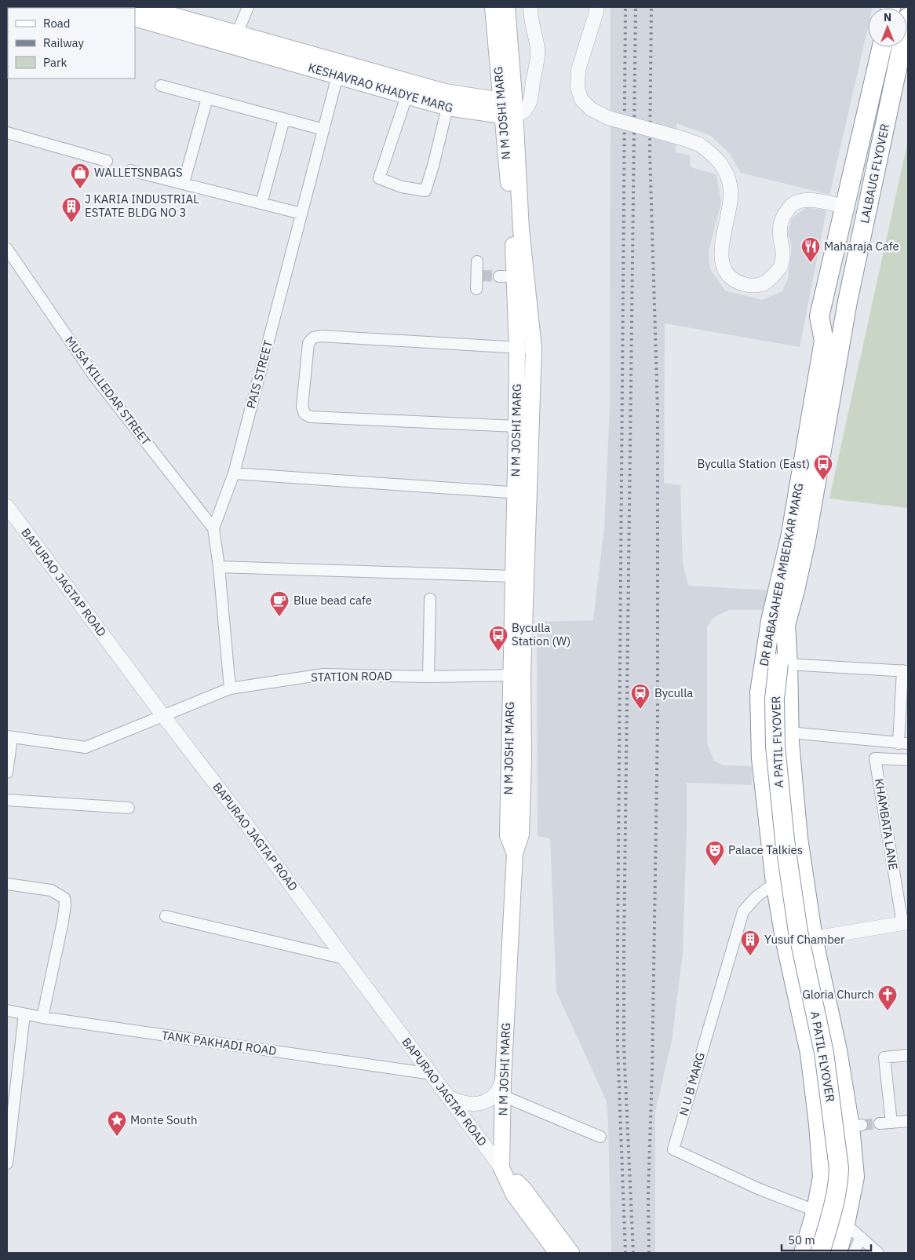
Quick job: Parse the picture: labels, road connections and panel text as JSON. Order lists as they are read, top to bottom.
{
  "streets": {
    "highway": ["LALBAUG FLYOVER", "DR BABASAHEB AMBEDKAR MARG", "A PATIL FLYOVER"],
    "main road": ["KESHAVRAO KHADYE MARG", "N M JOSHI MARG"],
    "street": [
      "PAIS STREET",
      "MUSA KILLEDAR STREET",
      "BAPURAO JAGTAP ROAD",
      "STATION ROAD",
      "KHAMBATA LANE",
      "TANK PAKHADI ROAD",
      "N U B MARG"
    ]
  },
  "crossings": [
    ["KESHAVRAO KHADYE MARG", "N M JOSHI MARG"],
    ["KESHAVRAO KHADYE MARG", "PAIS STREET"],
    ["N M JOSHI MARG", "BAPURAO JAGTAP ROAD"],
    ["N M JOSHI MARG", "STATION ROAD"],
    ["LALBAUG FLYOVER", "DR BABASAHEB AMBEDKAR MARG"],
    ["LALBAUG FLYOVER", "A PATIL FLYOVER"],
    ["PAIS STREET", "MUSA KILLEDAR STREET"],
    ["PAIS STREET", "STATION ROAD"],
    ["DR BABASAHEB AMBEDKAR MARG", "N U B MARG"],
    ["BAPURAO JAGTAP ROAD", "STATION ROAD"],
    ["BAPURAO JAGTAP ROAD", "TANK PAKHADI ROAD"]
  ],
  "places": {
    "shop": ["WALLETSNBAGS"],
    "building": ["J KARIA INDUSTRIAL ESTATE BLDG NO 3", "Yusuf Chamber"],
    "restaurant": ["Maharaja Cafe"],
    "bus stop": ["Byculla Station (East)", "Byculla Station (W)"],
    "cafe": ["Blue bead cafe"],
    "station": ["Byculla"],
    "theatre": ["Palace Talkies"],
    "church": ["Gloria Church"],
    "place": ["Monte South"]
  },
  "legend": ["Road", "Railway", "Park"],
  "scale_bar": "50 m",
  "north": "top"
}
